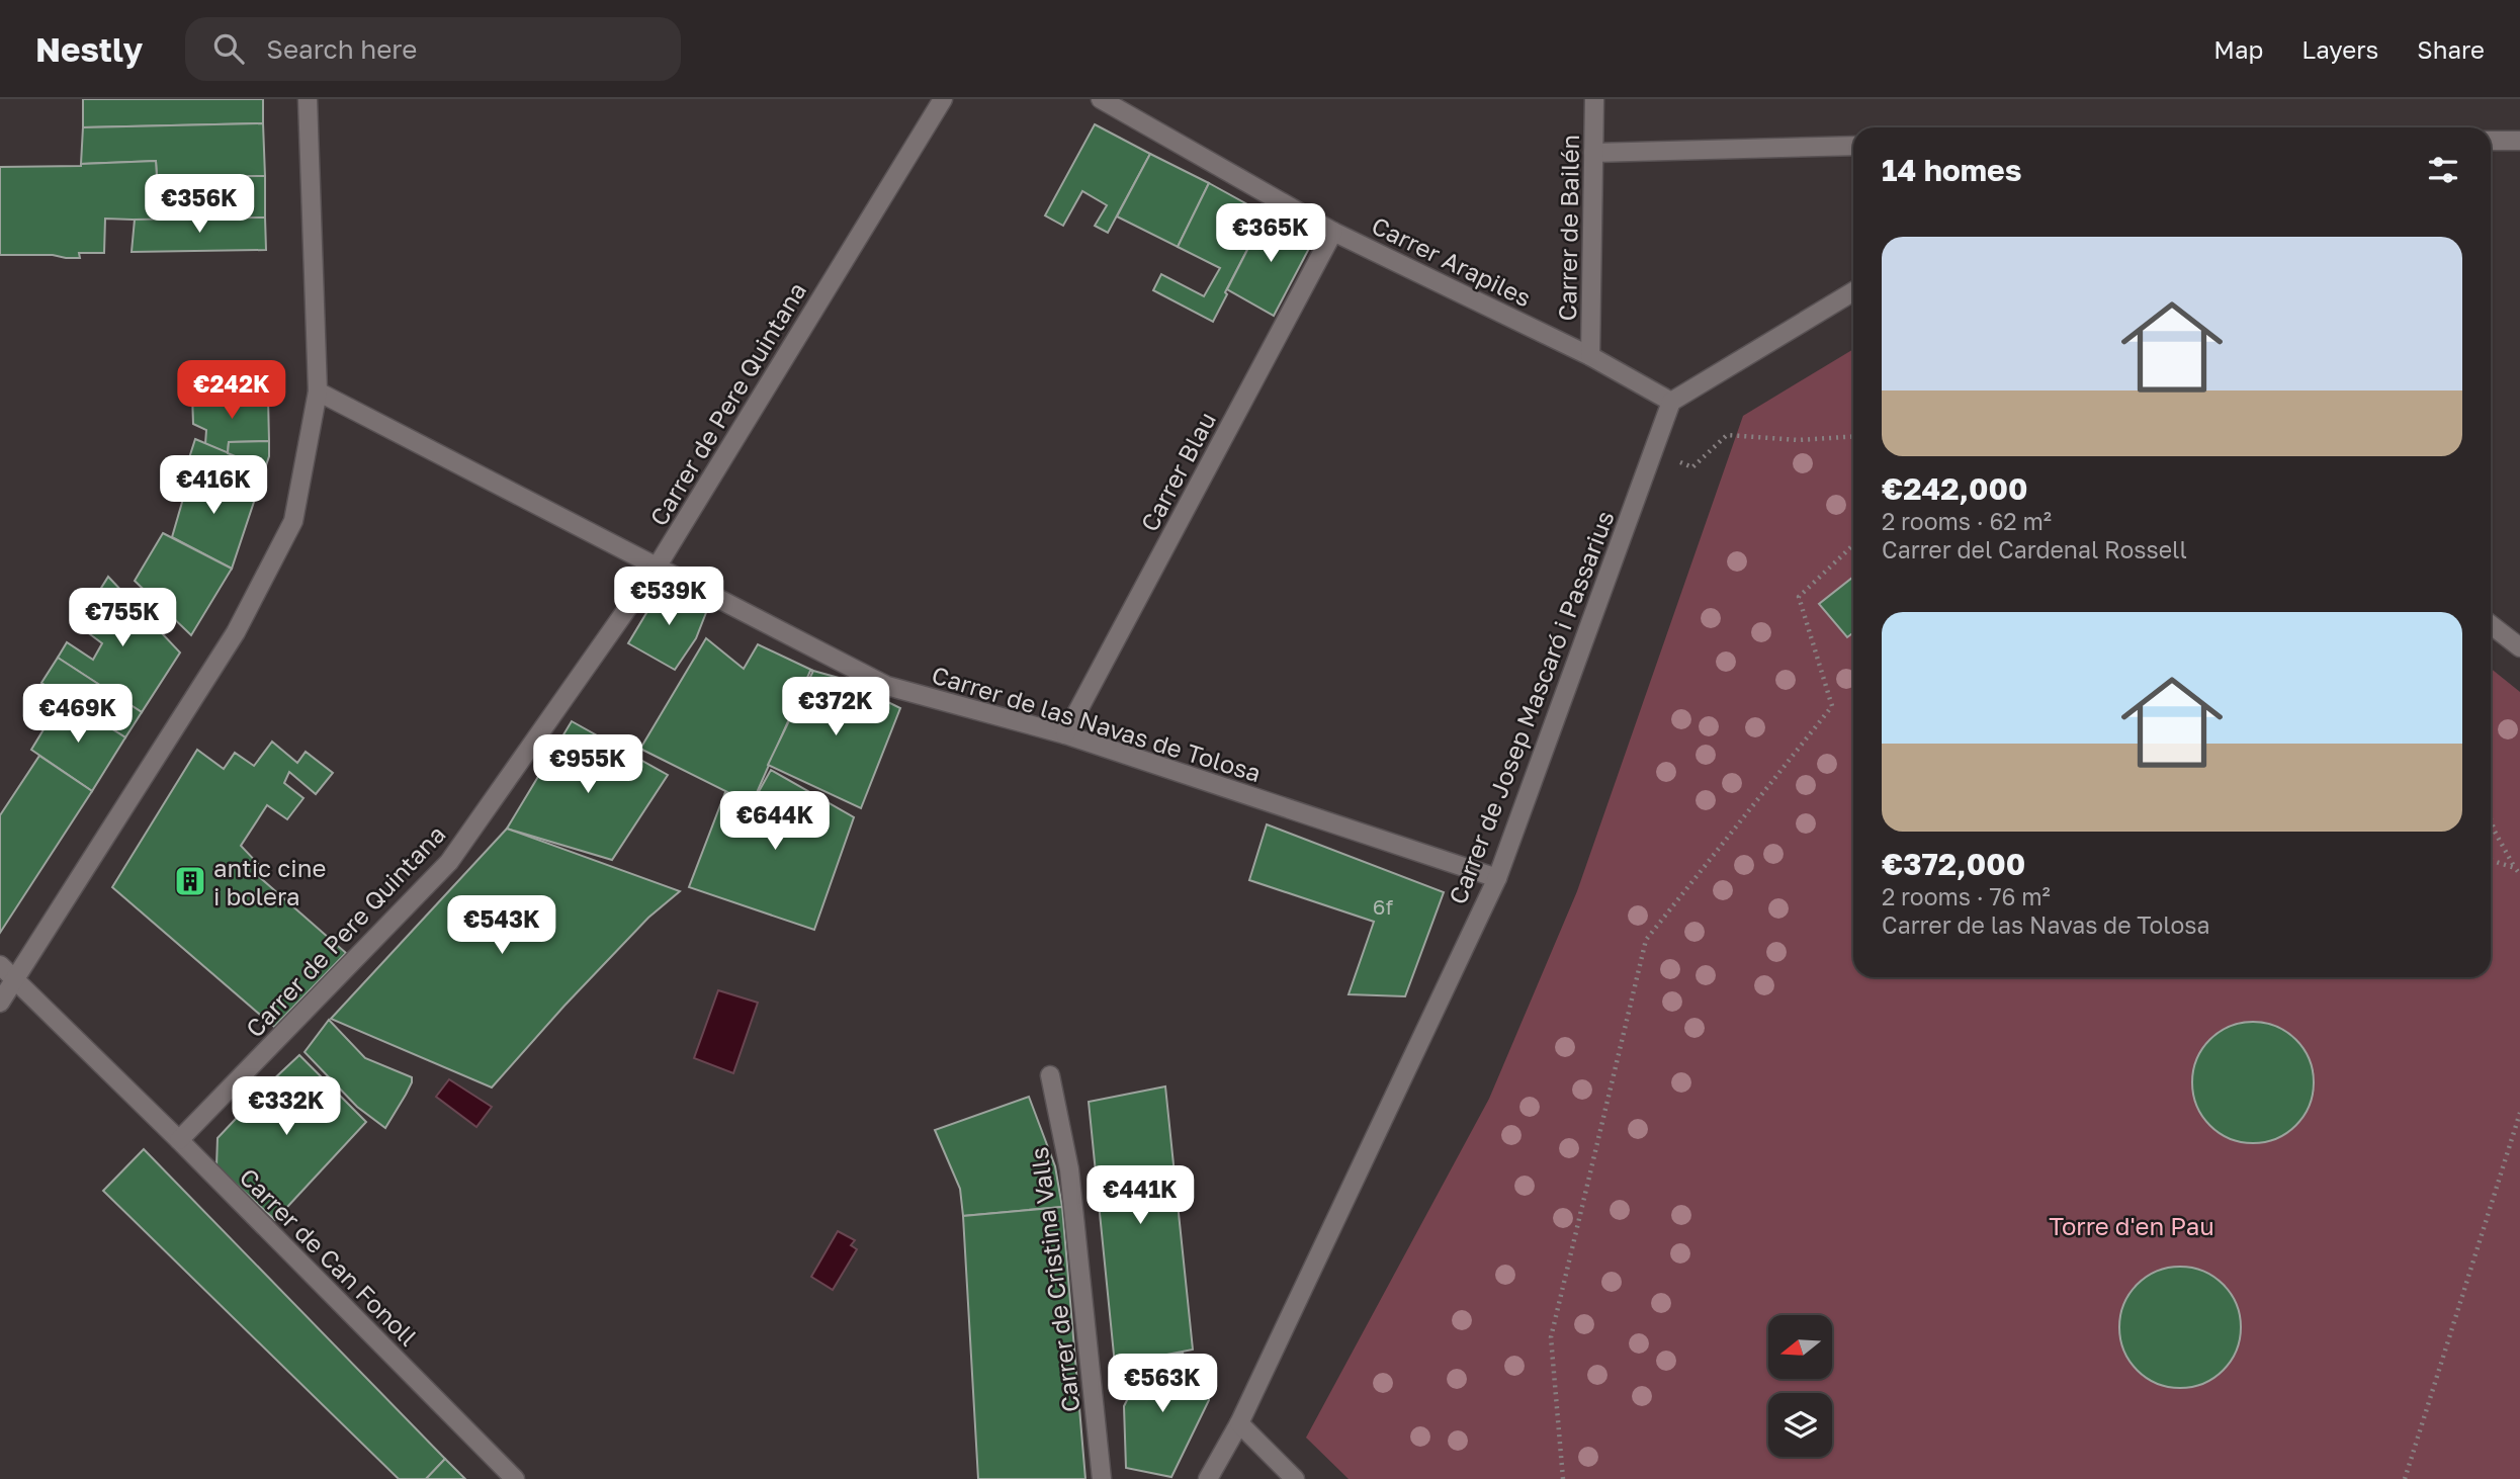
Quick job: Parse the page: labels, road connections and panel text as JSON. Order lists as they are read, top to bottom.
{
  "streets": {
    "street": [
      "Carrer de Bailén",
      "Carrer Arapiles",
      "Carrer de Pere Quintana",
      "Carrer Blau",
      "Carrer de Josep Mascaró i Passarius",
      "Carrer de las Navas de Tolosa",
      "Carrer de Can Fonoll",
      "Carrer de Cristina Valls"
    ]
  },
  "crossings": [
    ["Carrer de Bailén", "Carrer Arapiles"],
    ["Carrer Arapiles", "Carrer Blau"],
    ["Carrer Arapiles", "Carrer de Josep Mascaró i Passarius"],
    ["Carrer de Pere Quintana", "Carrer de las Navas de Tolosa"],
    ["Carrer de Pere Quintana", "Carrer de Can Fonoll"],
    ["Carrer Blau", "Carrer de las Navas de Tolosa"],
    ["Carrer de Josep Mascaró i Passarius", "Carrer de las Navas de Tolosa"]
  ],
  "parks": ["Torre d'en Pau"],
  "places": {
    "building": ["antic cine i bolera"]
  },
  "house_numbers": ["6f"],
  "north": "left",
  "page": {
    "header": "Nestly",
    "search": "Search here",
    "nav": ["Map", "Layers", "Share"],
    "heading": "14 homes",
    "price": [
      "€356K",
      "€365K",
      "€242K",
      "€416K",
      "€539K",
      "€755K",
      "€372K",
      "€469K",
      "€955K",
      "€644K",
      "€543K",
      "€332K",
      "€441K",
      "€563K"
    ],
    "list": [
      {
        "name": "€242,000",
        "note": "2 rooms · 62 m² · Carrer del Cardenal Rossell"
      },
      {
        "name": "€372,000",
        "note": "2 rooms · 76 m² · Carrer de las Navas de Tolosa"
      }
    ]
  }
}
